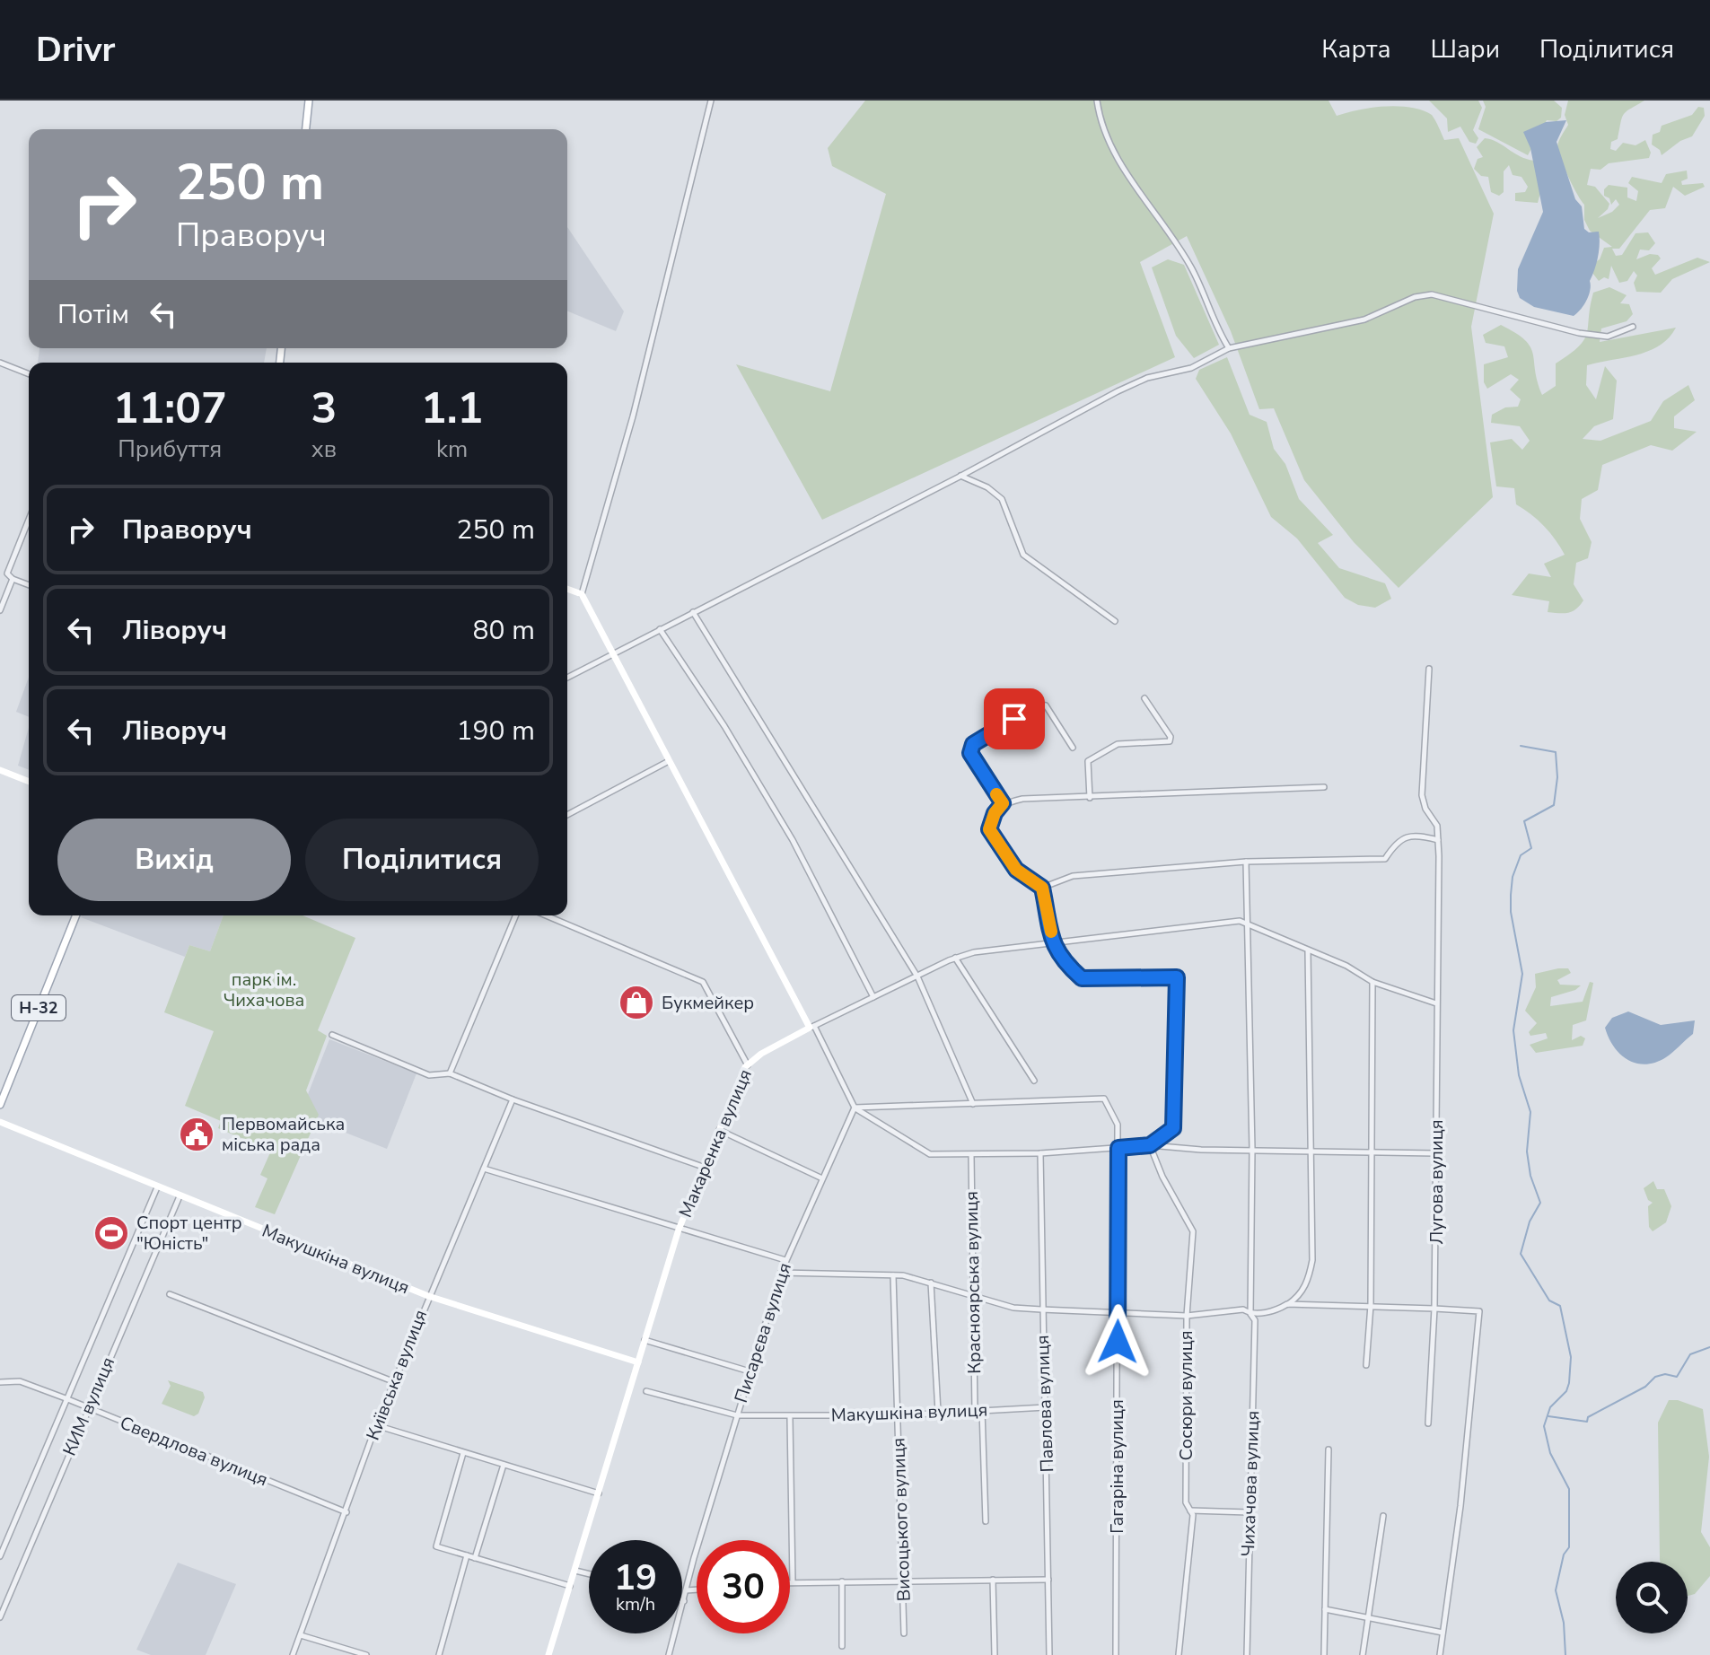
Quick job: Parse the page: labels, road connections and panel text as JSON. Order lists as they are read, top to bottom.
{
  "streets": {
    "street": [
      "Н-32",
      "Макаренка вулиця",
      "Лугова вулиця",
      "Макушкіна вулиця",
      "Красноярська вулиця",
      "Писарєва вулиця",
      "Київська вулиця",
      "Сосюри вулиця",
      "Павлова вулиця",
      "КИМ вулиця",
      "Свердлова вулиця",
      "Гагаріна вулиця",
      "Чихачова вулиця",
      "Висоцького вулиця"
    ]
  },
  "crossings": [
    ["Макаренка вулиця", "Макушкіна вулиця"],
    ["Макушкіна вулиця", "Красноярська вулиця"],
    ["Макушкіна вулиця", "Писарєва вулиця"],
    ["Макушкіна вулиця", "Київська вулиця"],
    ["Макушкіна вулиця", "Павлова вулиця"],
    ["Макушкіна вулиця", "КИМ вулиця"],
    ["Макушкіна вулиця", "Висоцького вулиця"],
    ["Київська вулиця", "Свердлова вулиця"],
    ["КИМ вулиця", "Свердлова вулиця"]
  ],
  "parks": ["парк ім. Чихачова"],
  "places": {
    "shop": ["Букмейкер"],
    "public building": ["Первомайська міська рада"],
    "sports": ["Спорт центр \"Юність\""]
  },
  "page": {
    "header": "Drivr",
    "nav": ["Карта", "Шари", "Поділитися"],
    "turn": ["250 m", "Праворуч"],
    "then": "Потім",
    "eta": [
      "11:07",
      "Прибуття",
      "3",
      "хв",
      "1.1",
      "km"
    ],
    "list": [
      {
        "name": "Праворуч",
        "value": "250 m"
      },
      {
        "name": "Ліворуч",
        "value": "80 m"
      },
      {
        "name": "Ліворуч",
        "value": "190 m"
      }
    ],
    "buttons": ["Вихід", "Поділитися"],
    "speed": "19 km/h",
    "limit": "30"
  }
}
